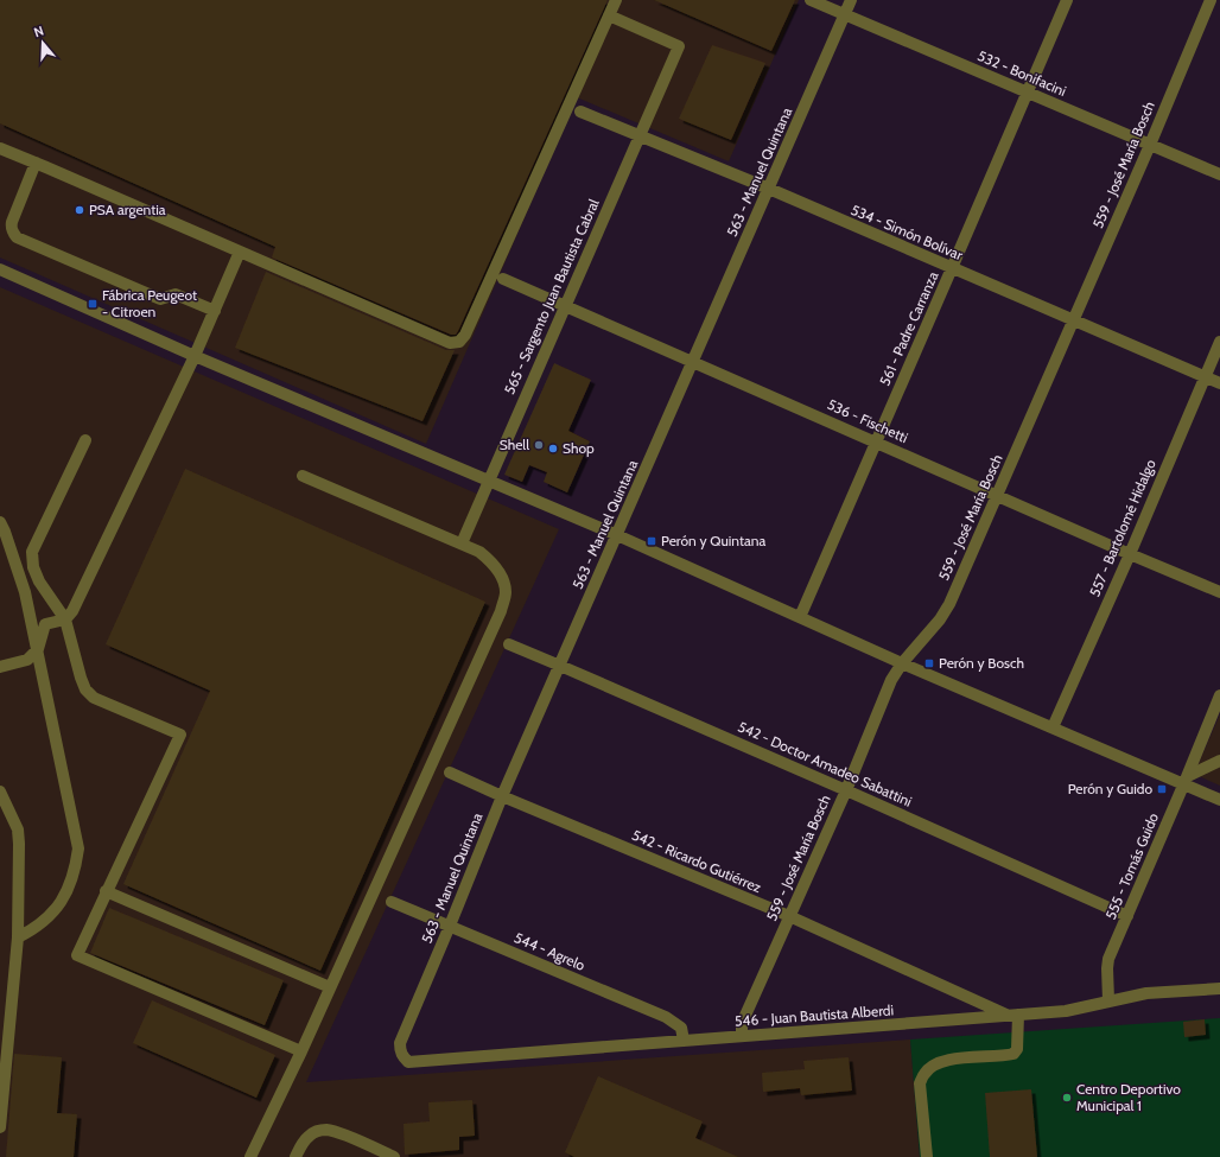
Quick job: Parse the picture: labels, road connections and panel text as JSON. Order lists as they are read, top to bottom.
{
  "streets": {
    "street": [
      "532 - Bonifacini",
      "559 - José María Bosch",
      "563 - Manuel Quintana",
      "534 - Simón Bolívar",
      "565 - Sargento Juan Bautista Cabral",
      "561 - Padre Carranza",
      "536 - Fischetti",
      "557 - Bartolomé Hidalgo",
      "542 - Doctor Amadeo Sabattini",
      "542 - Ricardo Gutiérrez",
      "555 - Tomás Guido",
      "544 - Agrelo",
      "546 - Juan Bautista Alberdi"
    ]
  },
  "crossings": [
    ["532 - Bonifacini", "559 - José María Bosch"],
    ["532 - Bonifacini", "563 - Manuel Quintana"],
    ["532 - Bonifacini", "561 - Padre Carranza"],
    ["559 - José María Bosch", "534 - Simón Bolívar"],
    ["559 - José María Bosch", "536 - Fischetti"],
    ["559 - José María Bosch", "542 - Doctor Amadeo Sabattini"],
    ["559 - José María Bosch", "542 - Ricardo Gutiérrez"],
    ["559 - José María Bosch", "546 - Juan Bautista Alberdi"],
    ["563 - Manuel Quintana", "534 - Simón Bolívar"],
    ["563 - Manuel Quintana", "536 - Fischetti"],
    ["563 - Manuel Quintana", "542 - Doctor Amadeo Sabattini"],
    ["563 - Manuel Quintana", "542 - Ricardo Gutiérrez"],
    ["563 - Manuel Quintana", "544 - Agrelo"],
    ["563 - Manuel Quintana", "546 - Juan Bautista Alberdi"],
    ["534 - Simón Bolívar", "565 - Sargento Juan Bautista Cabral"],
    ["534 - Simón Bolívar", "561 - Padre Carranza"],
    ["534 - Simón Bolívar", "557 - Bartolomé Hidalgo"],
    ["565 - Sargento Juan Bautista Cabral", "536 - Fischetti"],
    ["561 - Padre Carranza", "536 - Fischetti"],
    ["536 - Fischetti", "557 - Bartolomé Hidalgo"],
    ["542 - Doctor Amadeo Sabattini", "555 - Tomás Guido"],
    ["542 - Ricardo Gutiérrez", "546 - Juan Bautista Alberdi"],
    ["555 - Tomás Guido", "546 - Juan Bautista Alberdi"],
    ["544 - Agrelo", "546 - Juan Bautista Alberdi"]
  ],
  "places": {
    "other": [
      "PSA argentia",
      "Shell",
      "Shop",
      "Centro Deportivo Municipal 1"
    ],
    "transit": [
      "Fábrica Peugeot - Citroen",
      "Perón y Quintana",
      "Perón y Bosch",
      "Perón y Guido"
    ]
  },
  "north": "top"
}
